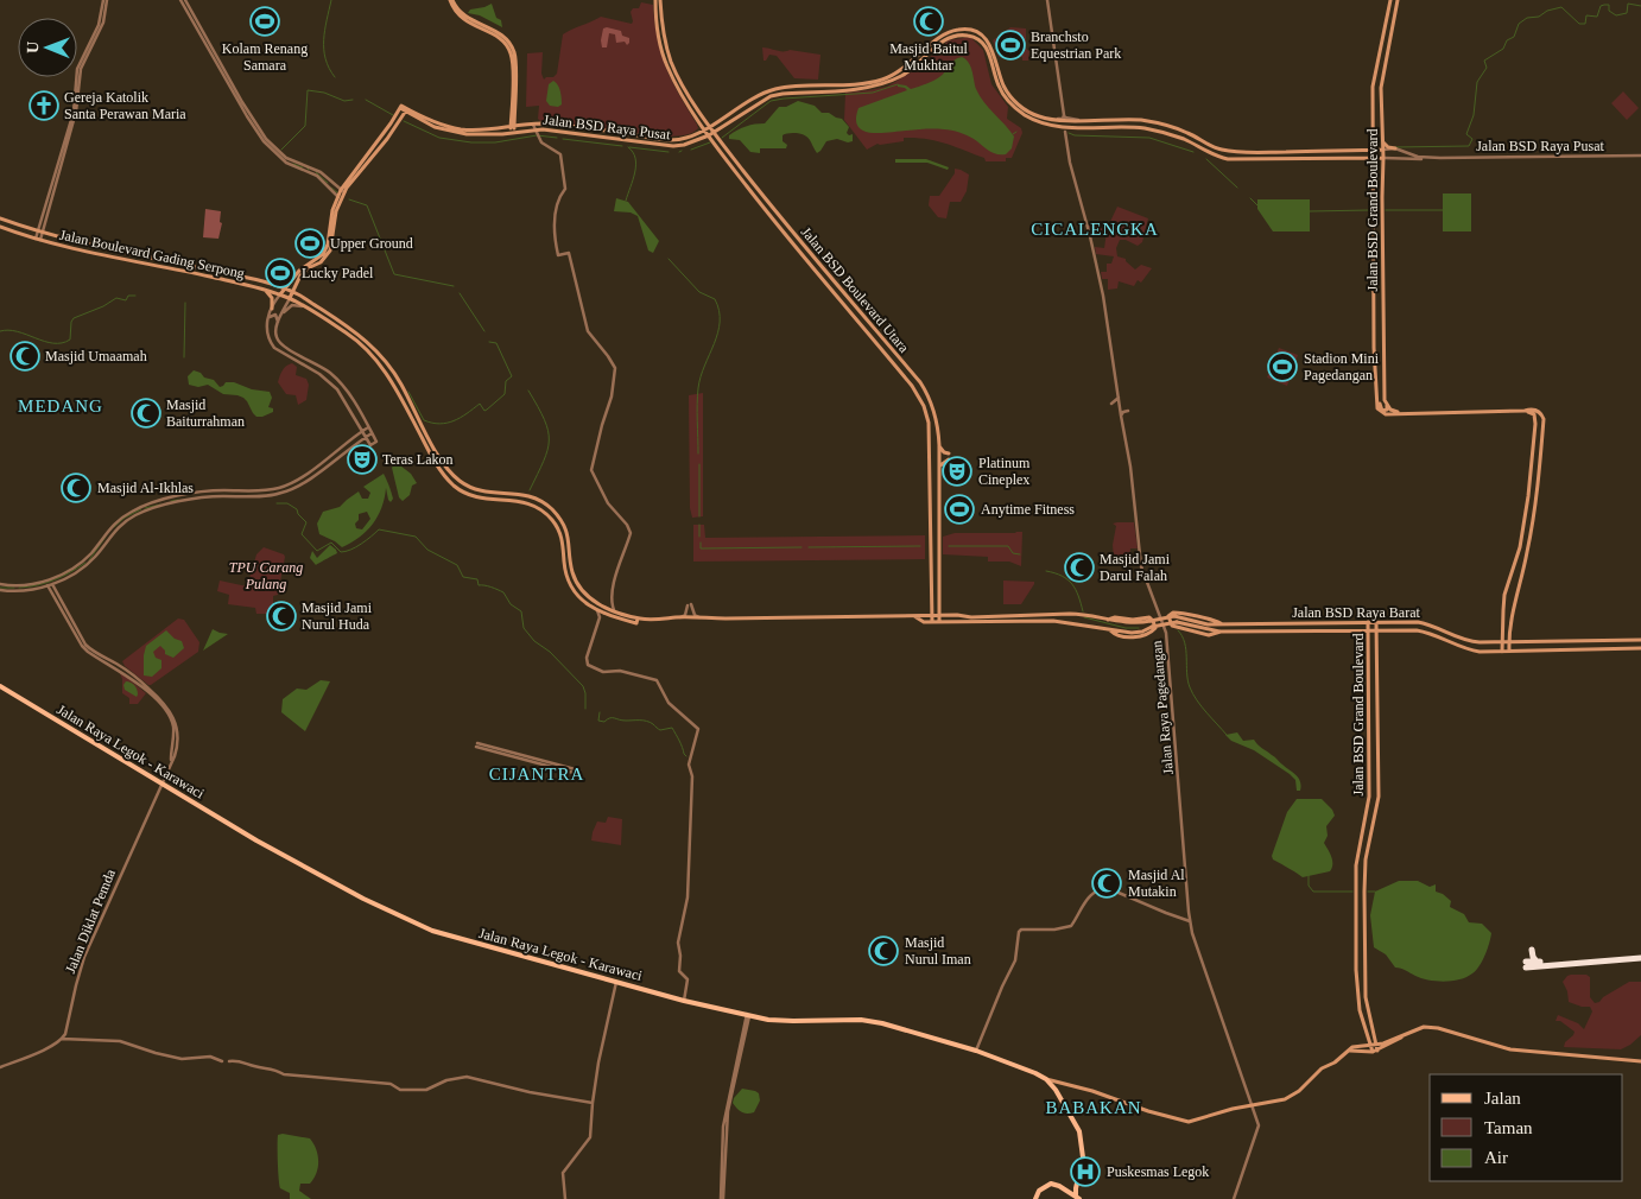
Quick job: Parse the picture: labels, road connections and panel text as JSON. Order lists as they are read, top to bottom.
{
  "streets": {
    "main road": [
      "Jalan BSD Raya Pusat",
      "Jalan BSD Grand Boulevard",
      "Jalan Boulevard Gading Serpong",
      "Jalan BSD Boulevard Utara",
      "Jalan BSD Raya Barat",
      "Jalan Raya Legok - Karawaci"
    ],
    "street": ["Jalan Raya Pagedangan", "Jalan Diklat Pemda"]
  },
  "crossings": [
    ["Jalan BSD Raya Pusat", "Jalan BSD Boulevard Utara"],
    ["Jalan BSD Grand Boulevard", "Jalan BSD Raya Barat"],
    ["Jalan Raya Legok - Karawaci", "Jalan Diklat Pemda"]
  ],
  "districts": [
    "CICALENGKA",
    "MEDANG",
    "CIJANTRA",
    "BABAKAN"
  ],
  "parks": ["TPU Carang Pulang"],
  "places": {
    "sports": [
      "Kolam Renang Samara",
      "Branchsto Equestrian Park",
      "Upper Ground",
      "Lucky Padel",
      "Stadion Mini Pagedangan",
      "Anytime Fitness"
    ],
    "mosque": [
      "Masjid Baitul Mukhtar",
      "Masjid Umaamah",
      "Masjid Baiturrahman",
      "Masjid Al-Ikhlas",
      "Masjid Jami Darul Falah",
      "Masjid Jami Nurul Huda",
      "Masjid Al Mutakin",
      "Masjid Nurul Iman"
    ],
    "church": ["Gereja Katolik Santa Perawan Maria"],
    "theatre": ["Teras Lakon", "Platinum Cineplex"],
    "hospital": ["Puskesmas Legok"]
  },
  "legend": ["Jalan", "Taman", "Air"],
  "north": "left"
}
